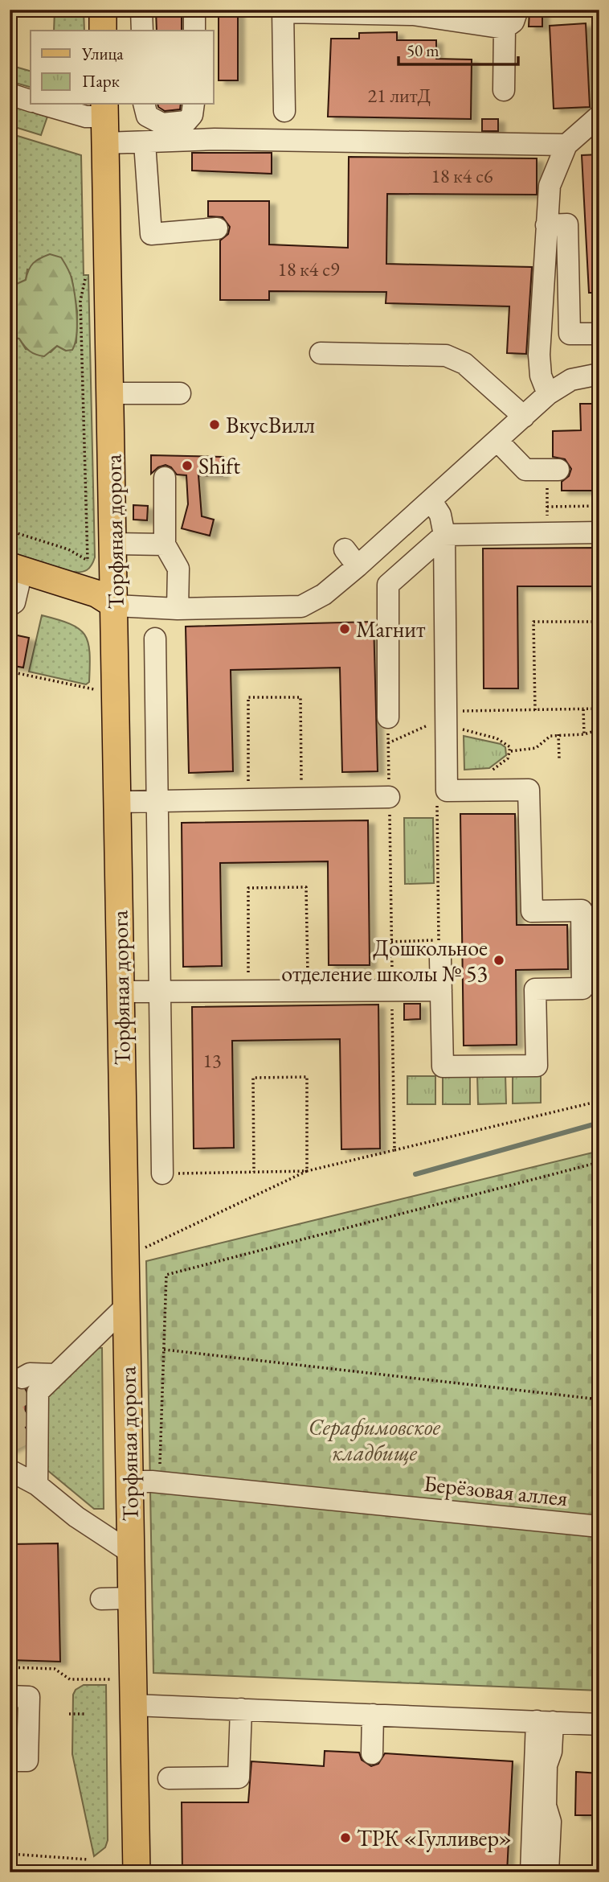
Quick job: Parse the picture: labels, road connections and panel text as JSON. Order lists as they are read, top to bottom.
{
  "streets": {
    "main road": ["Торфяная дорога"],
    "street": ["Берёзовая аллея"]
  },
  "crossings": [
    ["Торфяная дорога", "Берёзовая аллея"]
  ],
  "parks": ["Серафимовское кладбище"],
  "places": [
    "ВкусВилл",
    "Shift",
    "Магнит",
    "Дошкольное отделение школы № 53",
    "ТРК «Гулливер»"
  ],
  "house_numbers": [
    "21 литД",
    "18 к4 с6",
    "18 к4 с9",
    "13"
  ],
  "legend": ["Улица", "Парк"],
  "scale_bar": "50 m"
}
